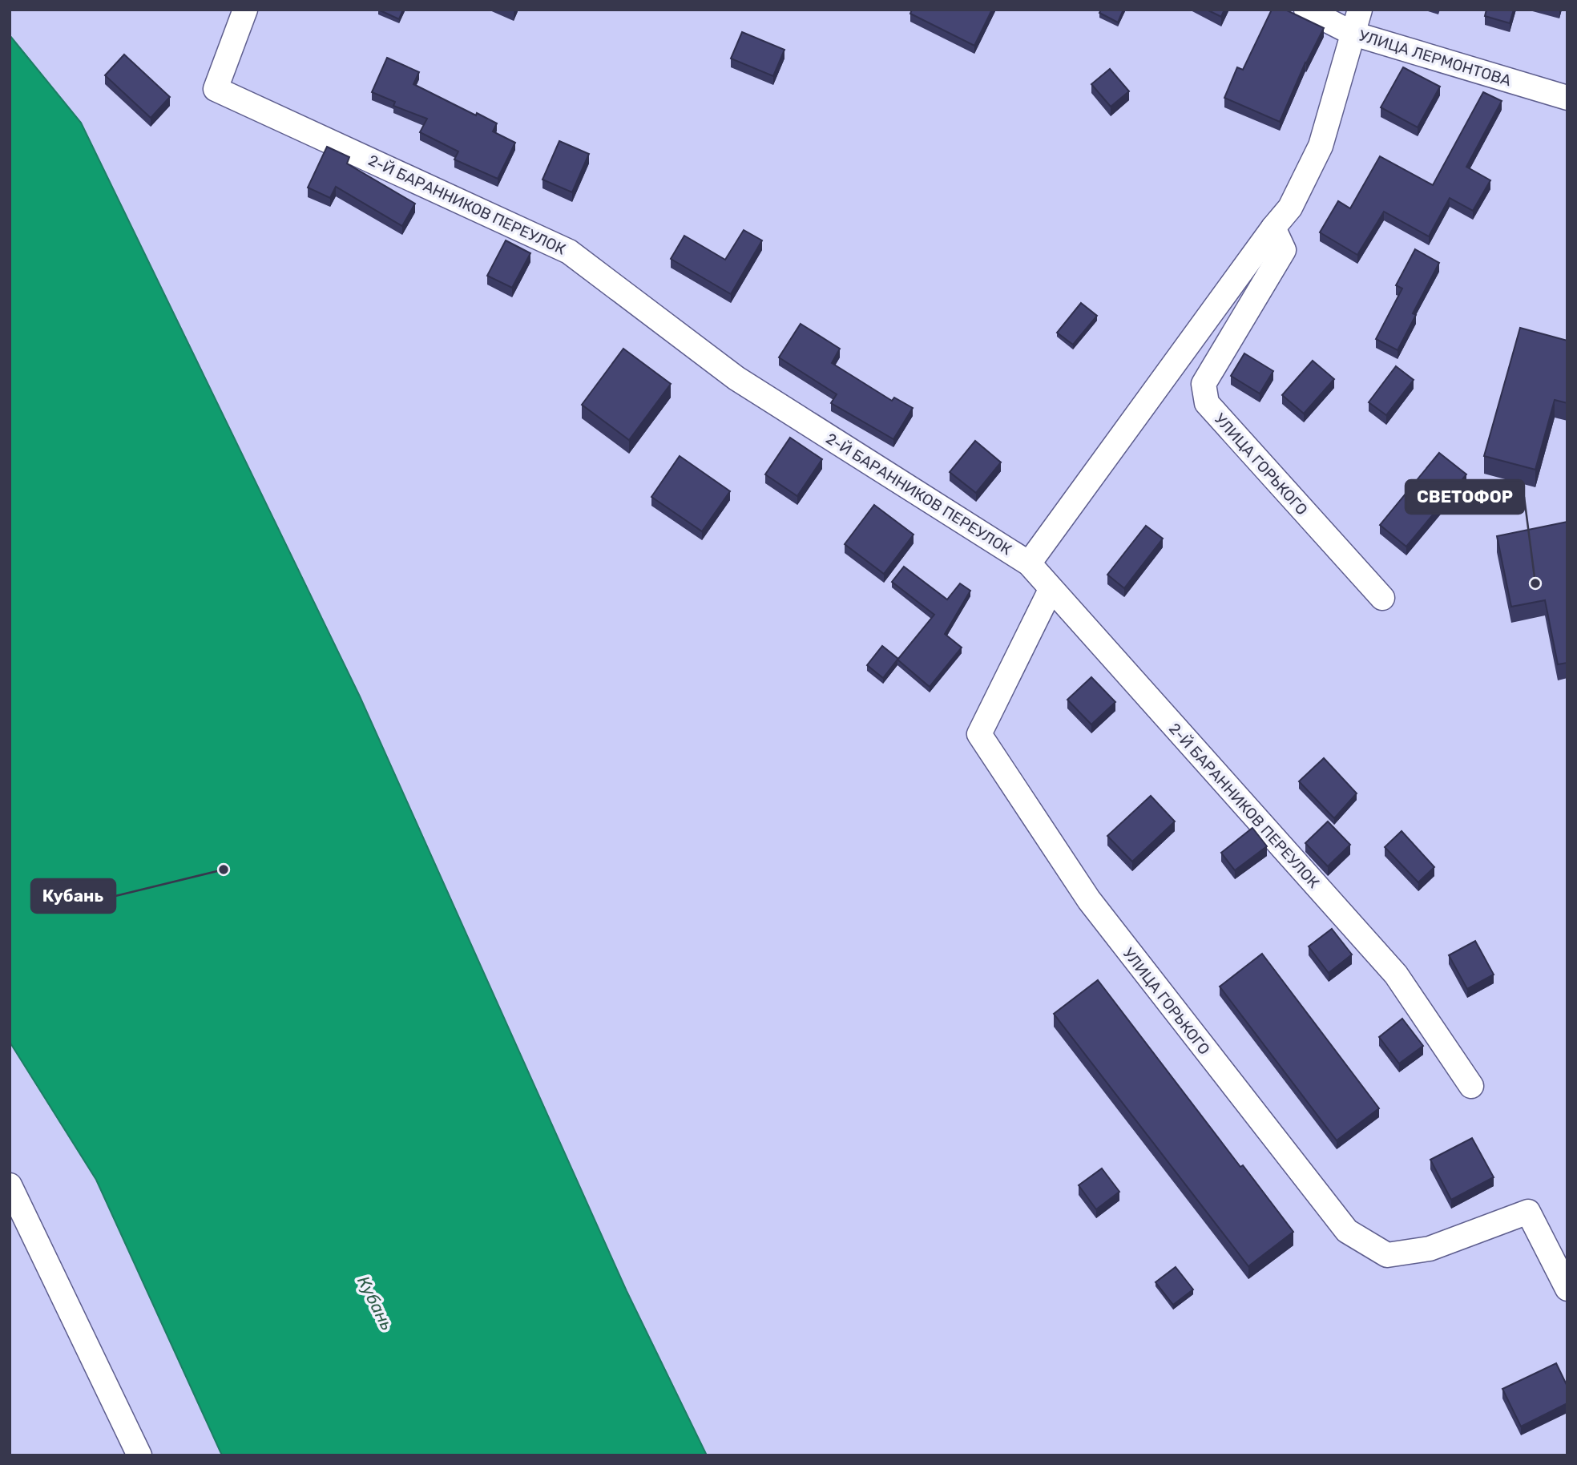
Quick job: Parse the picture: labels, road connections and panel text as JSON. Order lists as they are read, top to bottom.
{
  "streets": {
    "street": ["УЛИЦА ЛЕРМОНТОВА", "2-Й БАРАННИКОВ ПЕРЕУЛОК", "УЛИЦА ГОРЬКОГО"]
  },
  "crossings": [
    ["2-Й БАРАННИКОВ ПЕРЕУЛОК", "УЛИЦА ГОРЬКОГО"]
  ],
  "water": ["Кубань"],
  "places": ["СВЕТОФОР", "Кубань"]
}
